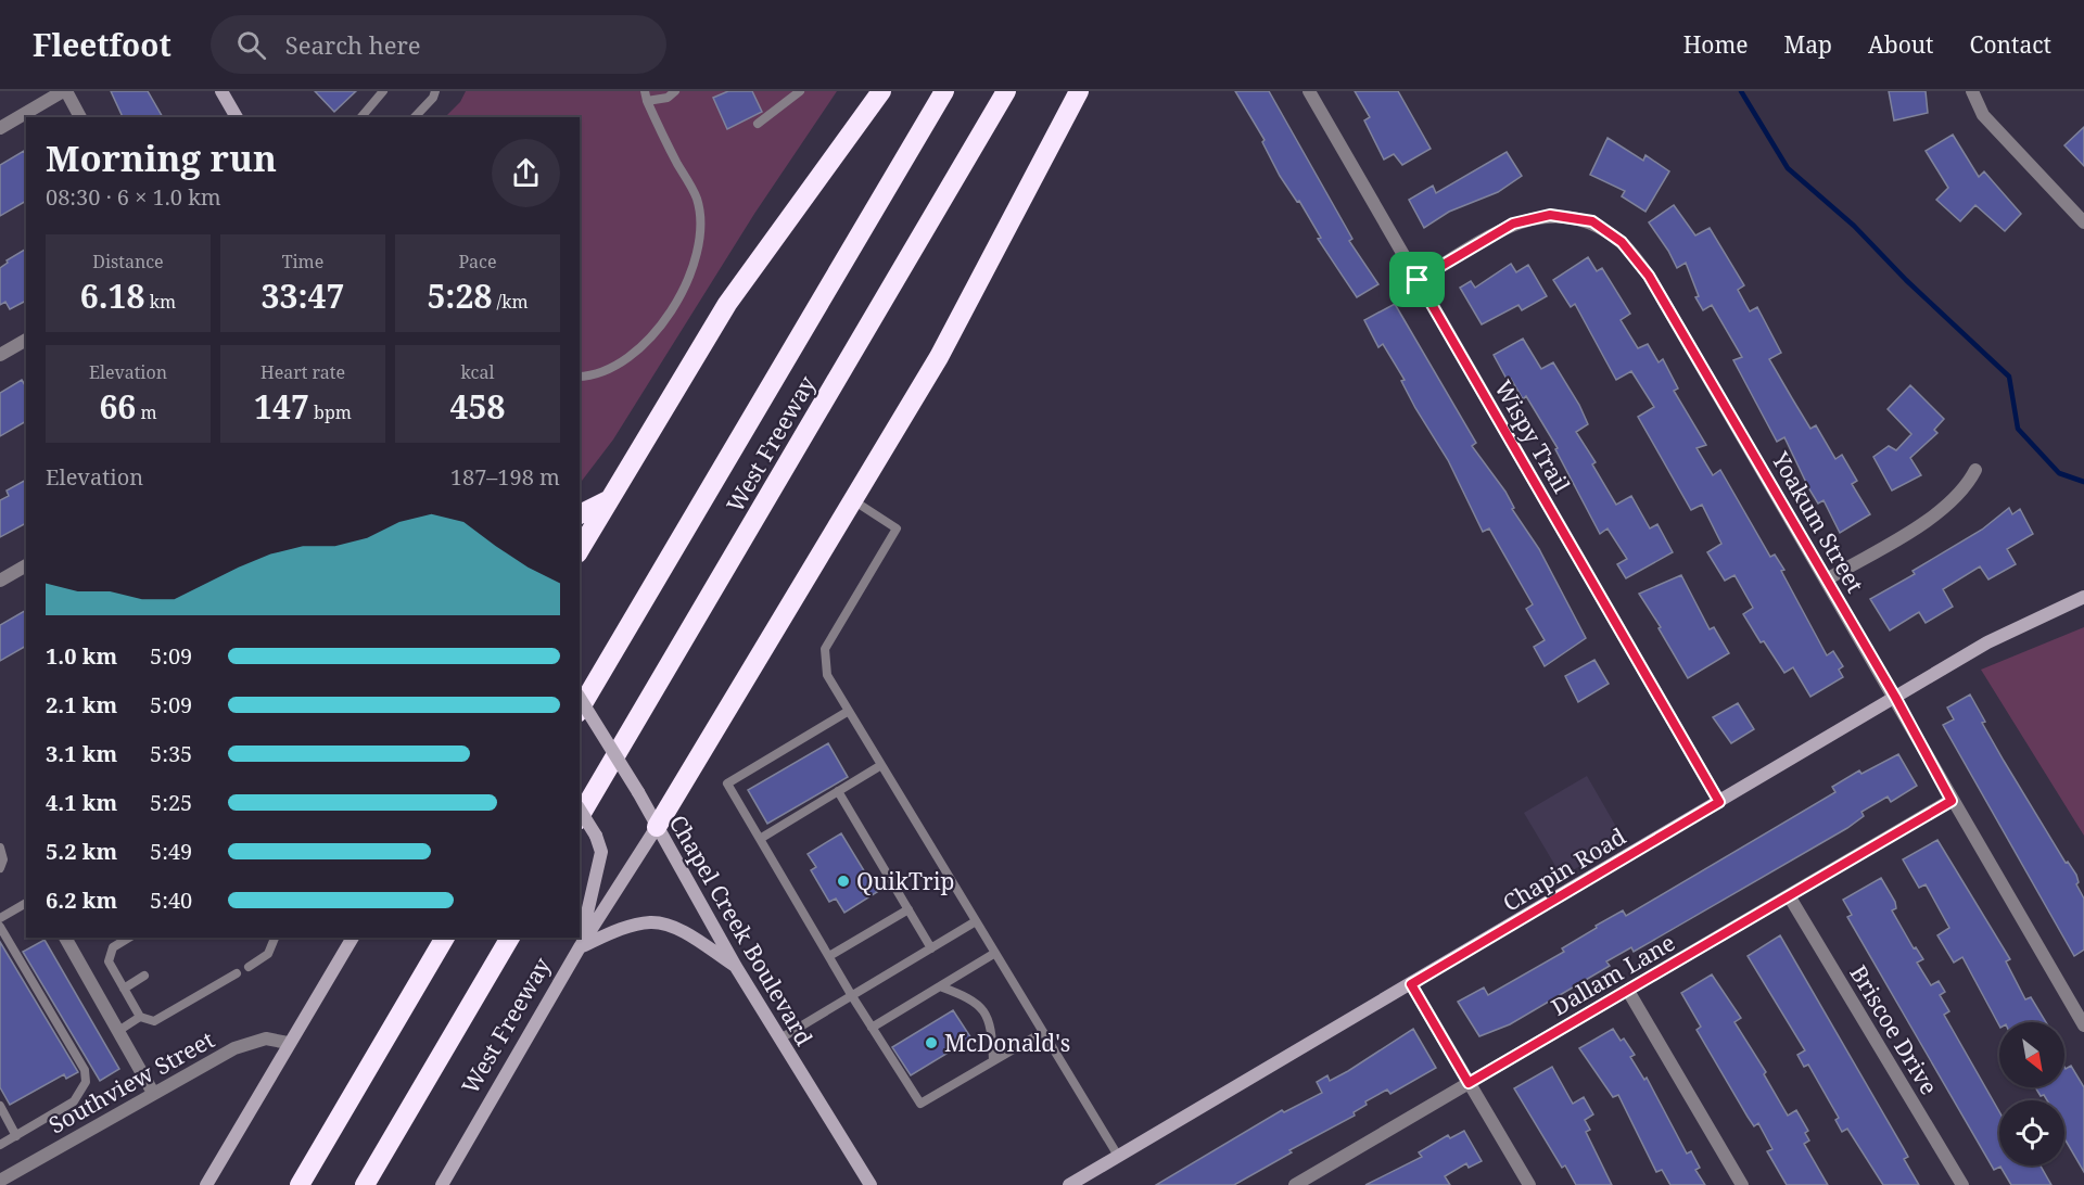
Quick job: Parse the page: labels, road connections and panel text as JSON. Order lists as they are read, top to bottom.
{
  "streets": {
    "highway": ["West Freeway"],
    "main road": ["Chapin Road", "Chapel Creek Boulevard"],
    "street": [
      "Wispy Trail",
      "Yoakum Street",
      "Dallam Lane",
      "Briscoe Drive",
      "Southview Street"
    ]
  },
  "crossings": [
    ["Wispy Trail", "Yoakum Street"],
    ["Wispy Trail", "Chapin Road"],
    ["West Freeway", "Chapel Creek Boulevard"],
    ["Yoakum Street", "Chapin Road"],
    ["Yoakum Street", "Dallam Lane"],
    ["Dallam Lane", "Briscoe Drive"]
  ],
  "places": ["QuikTrip", "McDonald's"],
  "north": "bottom right",
  "page": {
    "header": "Fleetfoot",
    "search": "Search here",
    "nav": [
      "Home",
      "Map",
      "About",
      "Contact"
    ],
    "heading": ["Morning run", "08:30 · 6 × 1.0 km"],
    "stats": [
      ["Distance", "6.18 km"],
      ["Time", "33:47"],
      ["Pace", "5:28 /km"],
      ["Elevation", "66 m"],
      ["Heart rate", "147 bpm"],
      ["kcal", "458"]
    ],
    "chart": ["Elevation", "187–198 m"],
    "list": [
      {
        "name": "1.0 km",
        "note": "5:09"
      },
      {
        "name": "2.1 km",
        "note": "5:09"
      },
      {
        "name": "3.1 km",
        "note": "5:35"
      },
      {
        "name": "4.1 km",
        "note": "5:25"
      },
      {
        "name": "5.2 km",
        "note": "5:49"
      },
      {
        "name": "6.2 km",
        "note": "5:40"
      }
    ]
  }
}
